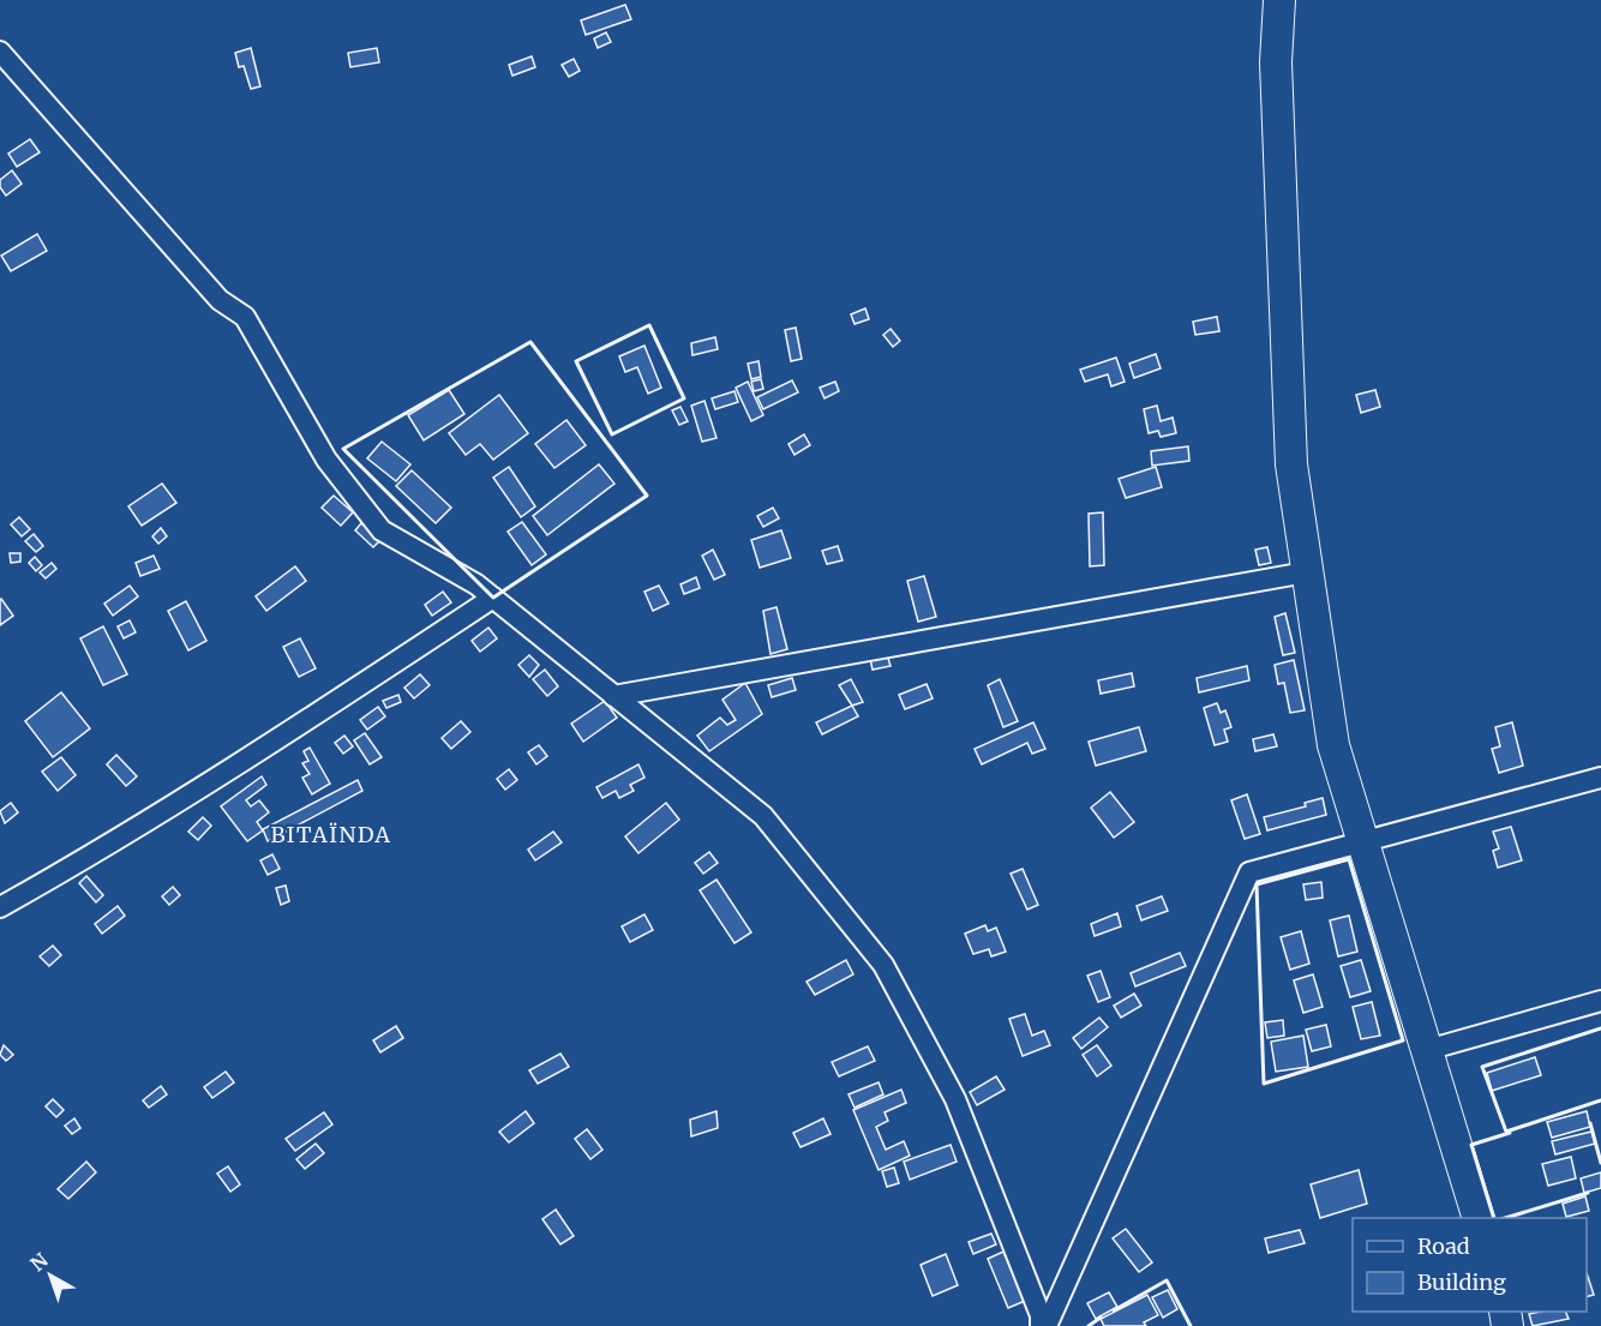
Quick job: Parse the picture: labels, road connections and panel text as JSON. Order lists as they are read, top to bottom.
{
  "districts": ["BITAÏNDA"],
  "legend": ["Road", "Building"],
  "north": "top left"
}
